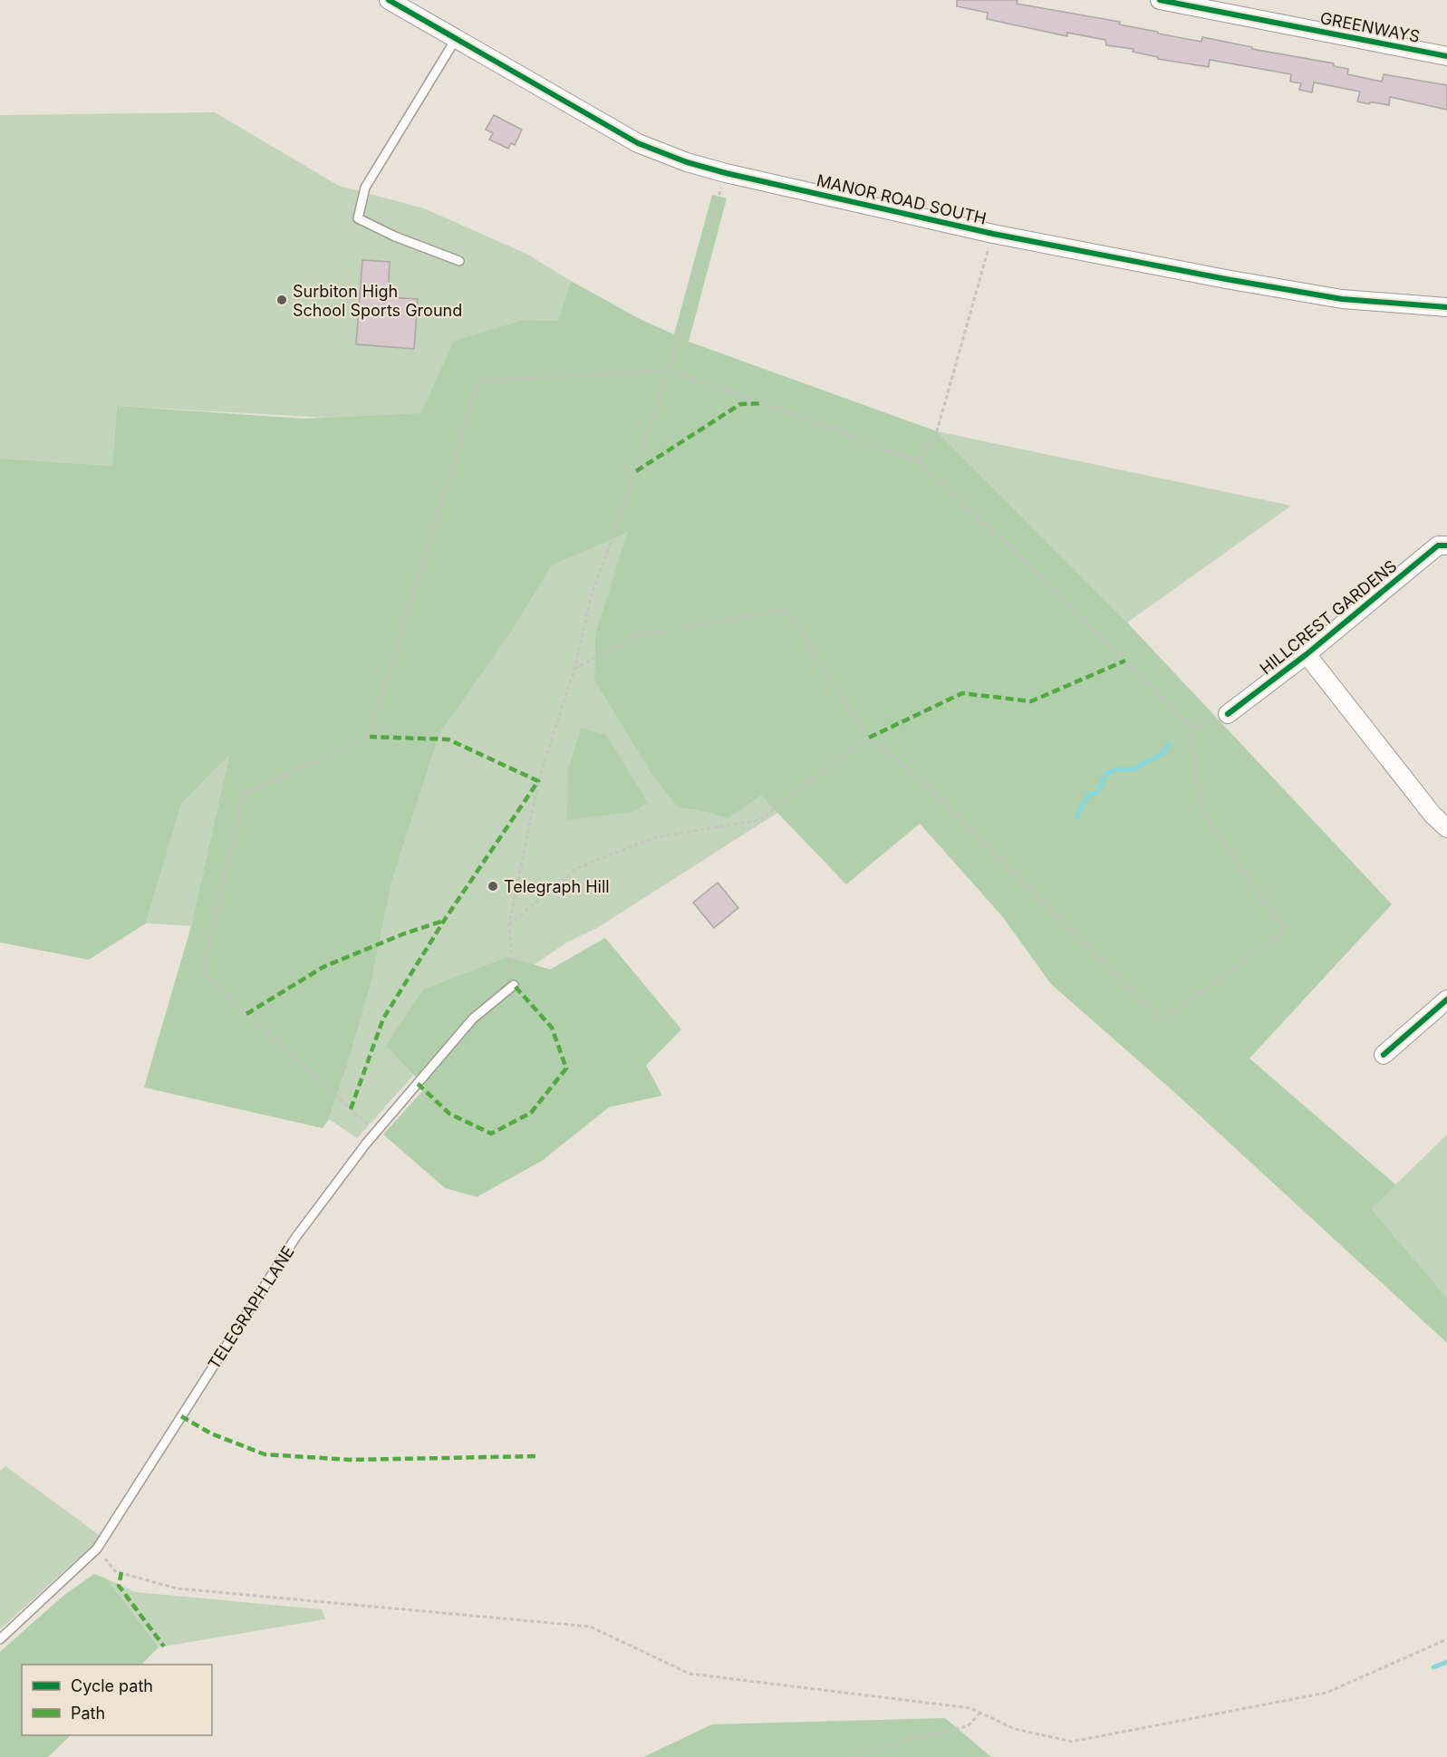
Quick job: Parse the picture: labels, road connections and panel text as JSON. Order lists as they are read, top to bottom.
{
  "streets": {
    "street": ["GREENWAYS", "MANOR ROAD SOUTH", "HILLCREST GARDENS"],
    "lane": ["TELEGRAPH LANE"]
  },
  "places": ["Surbiton High School Sports Ground", "Telegraph Hill"],
  "legend": ["Cycle path", "Path"]
}
